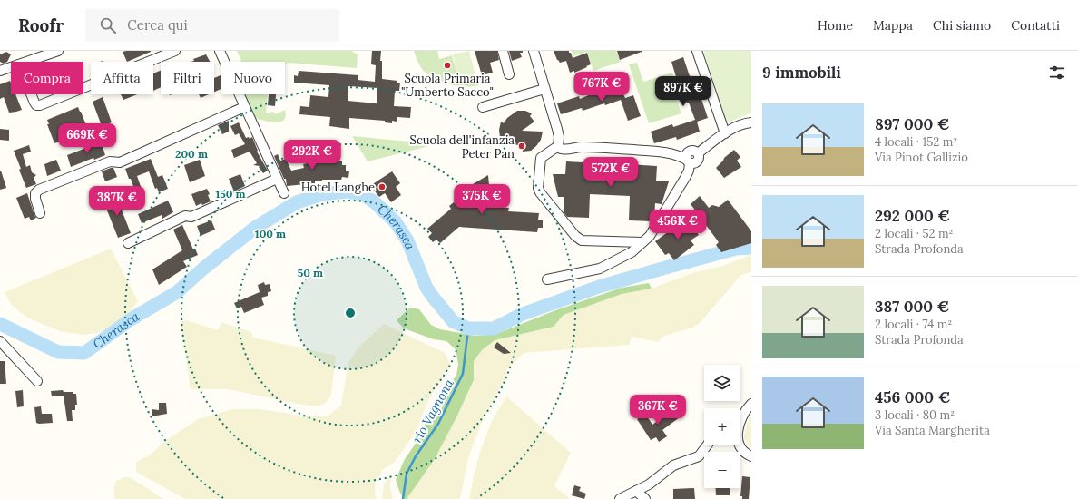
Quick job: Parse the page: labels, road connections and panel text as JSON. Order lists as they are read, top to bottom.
{
  "water": ["Cherasca", "rio Vagnona"],
  "places": ["Scuola Primaria \"Umberto Sacco\"", "Scuola dell'infanzia Peter Pan", "Hotel Langhe"],
  "page": {
    "header": "Roofr",
    "search": "Cerca qui",
    "nav": [
      "Home",
      "Mappa",
      "Chi siamo",
      "Contatti"
    ],
    "heading": "9 immobili",
    "chip": [
      "Compra",
      "Affitta",
      "Filtri",
      "Nuovo"
    ],
    "price": [
      "767K €",
      "897K €",
      "669K €",
      "292K €",
      "572K €",
      "375K €",
      "387K €",
      "456K €",
      "367K €"
    ],
    "list": [
      {
        "name": "897 000 €",
        "note": "4 locali · 152 m² · Via Pinot Gallizio"
      },
      {
        "name": "292 000 €",
        "note": "2 locali · 52 m² · Strada Profonda"
      },
      {
        "name": "387 000 €",
        "note": "2 locali · 74 m² · Strada Profonda"
      },
      {
        "name": "456 000 €",
        "note": "3 locali · 80 m² · Via Santa Margherita"
      }
    ],
    "map_buttons": ["+", "−"]
  },
  "rings": [
    "200 m",
    "150 m",
    "100 m",
    "50 m"
  ]
}
